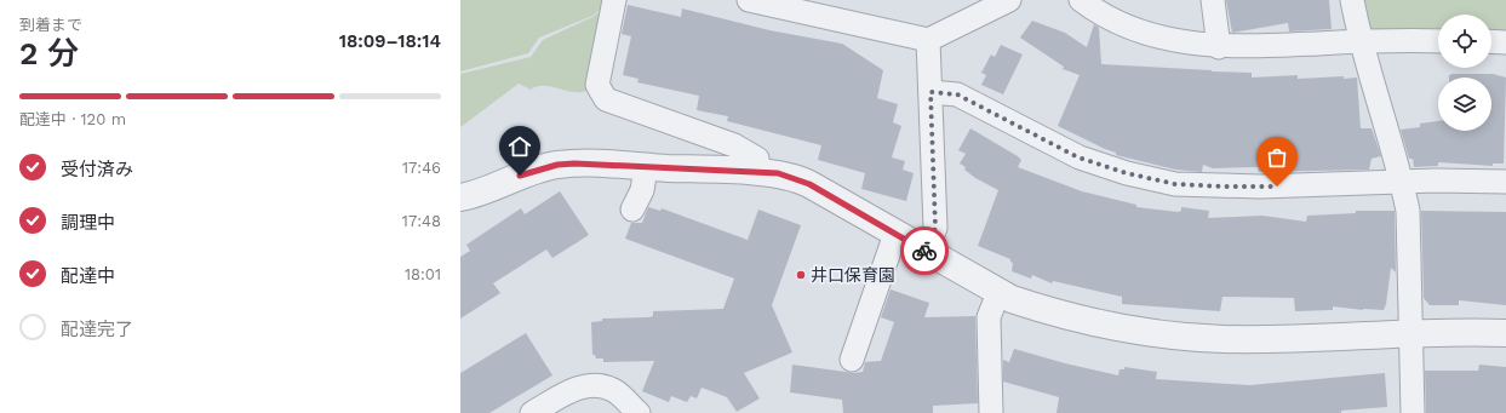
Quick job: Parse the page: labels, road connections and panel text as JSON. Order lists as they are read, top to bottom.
{
  "places": ["井口保育園"],
  "page": {
    "heading": ["2 分", "到着まで", "18:09–18:14"],
    "bar": "配達中 · 120 m",
    "list": [
      ["受付済み", "17:46"],
      ["調理中", "17:48"],
      ["配達中", "18:01"],
      "配達完了"
    ]
  }
}
